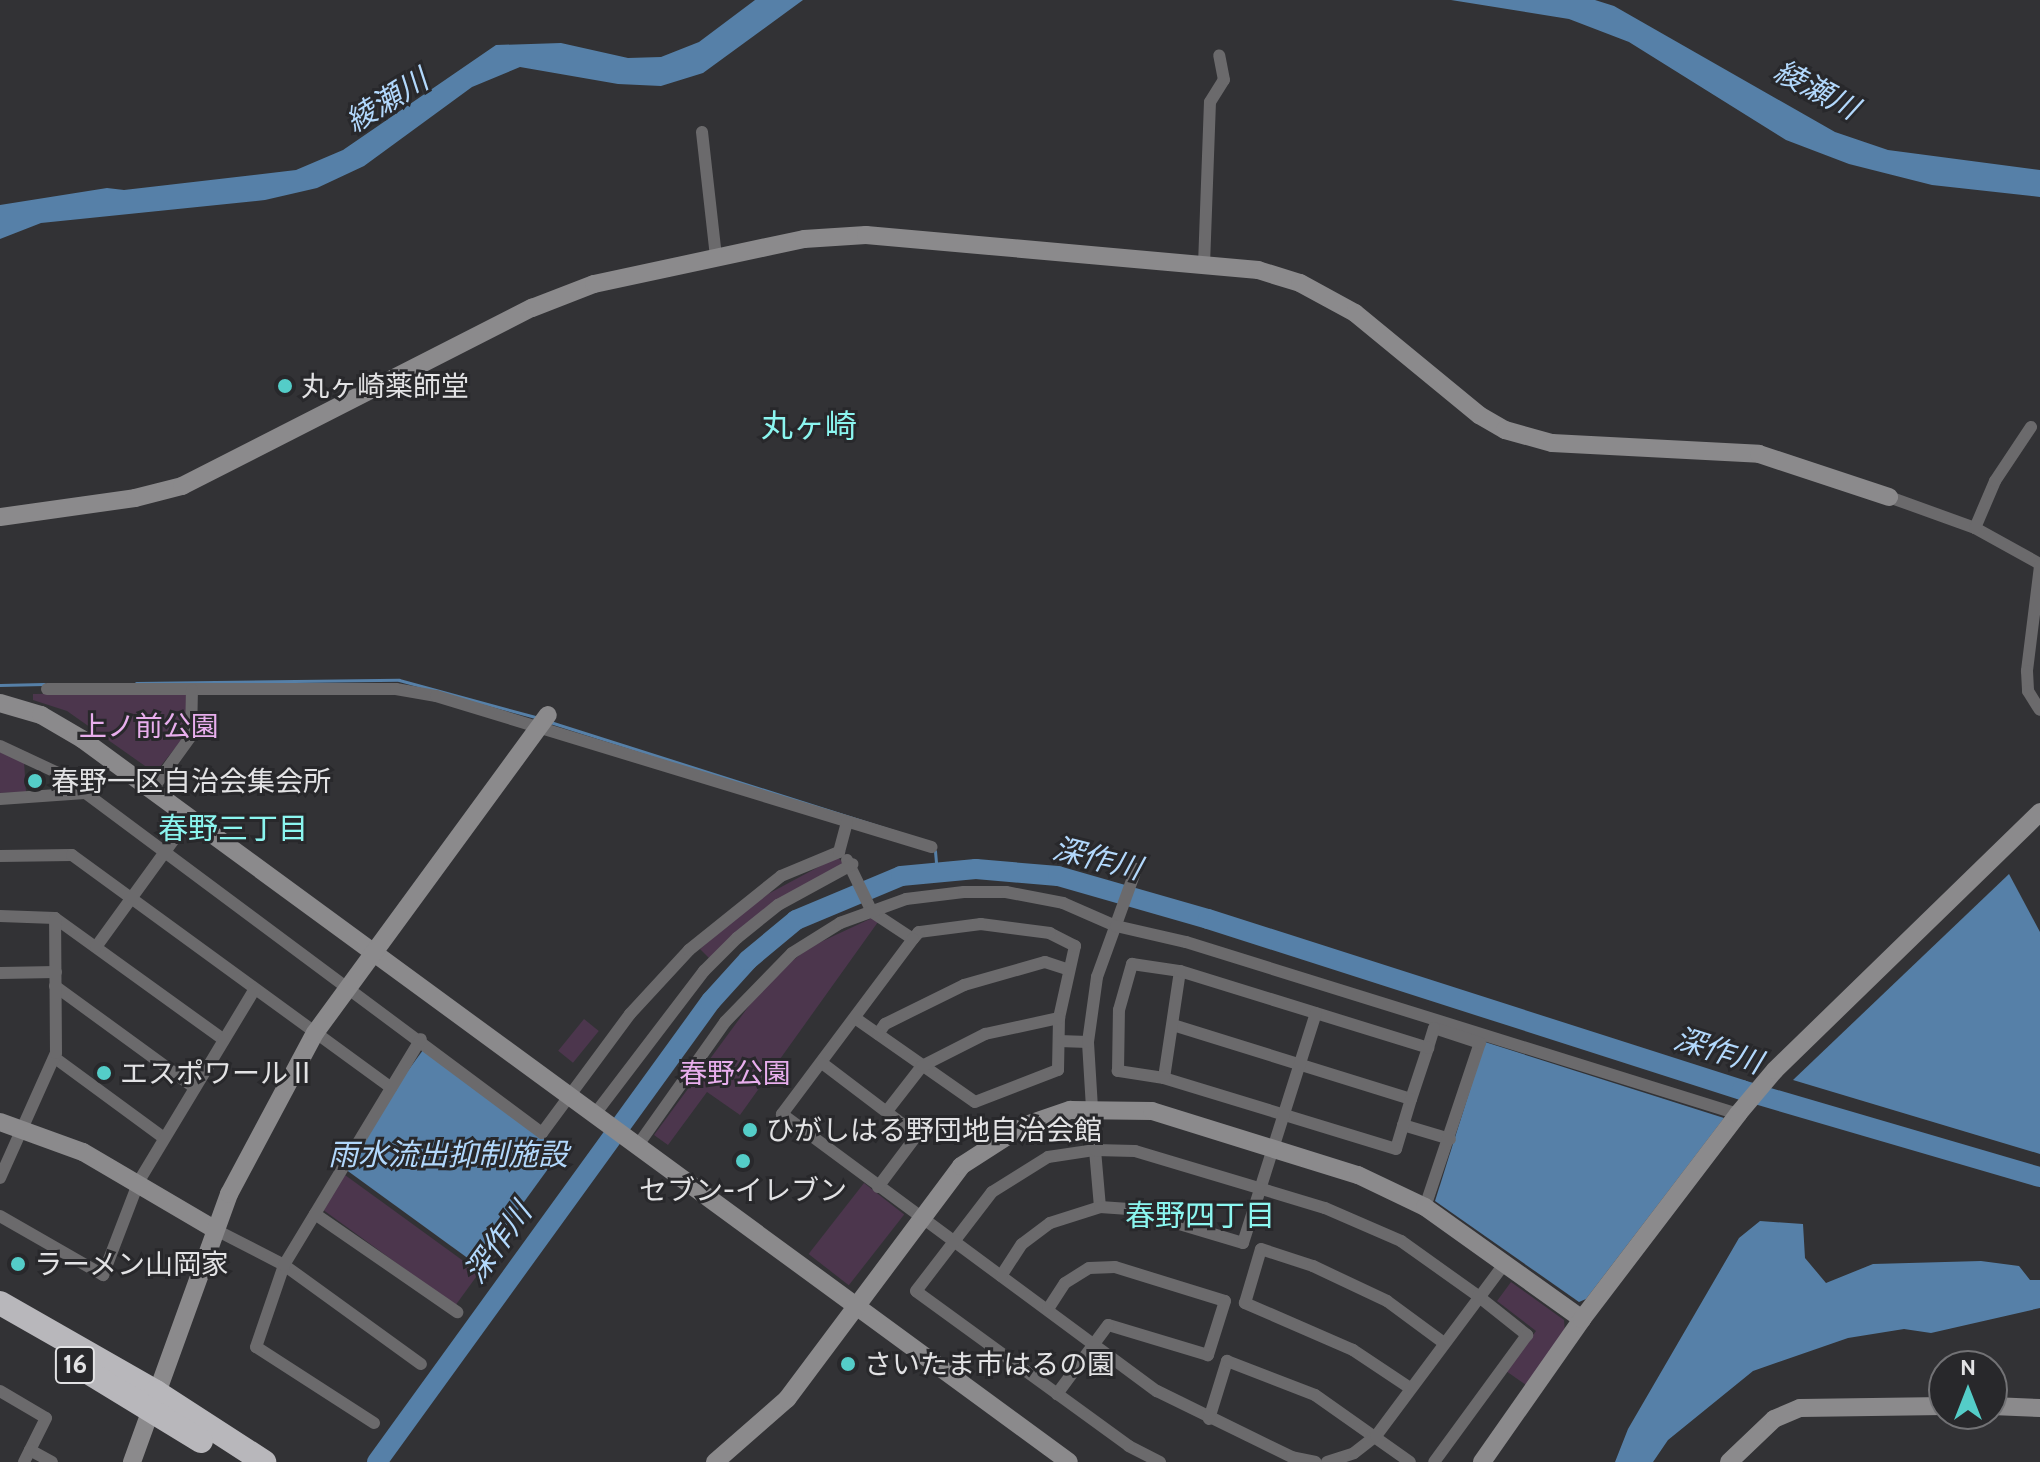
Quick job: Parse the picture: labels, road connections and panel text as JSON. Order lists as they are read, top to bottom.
{
  "streets": {
    "highway": ["16"]
  },
  "districts": ["丸ヶ崎", "春野三丁目", "春野四丁目"],
  "water": ["綾瀬川", "深作川", "雨水流出抑制施設"],
  "parks": ["上ノ前公園", "春野公園"],
  "places": [
    "丸ヶ崎薬師堂",
    "春野一区自治会集会所",
    "エスポワールⅡ",
    "ひがしはる野団地自治会館",
    "セブン-イレブン",
    "ラーメン山岡家",
    "さいたま市はるの園"
  ],
  "north": "top"
}
